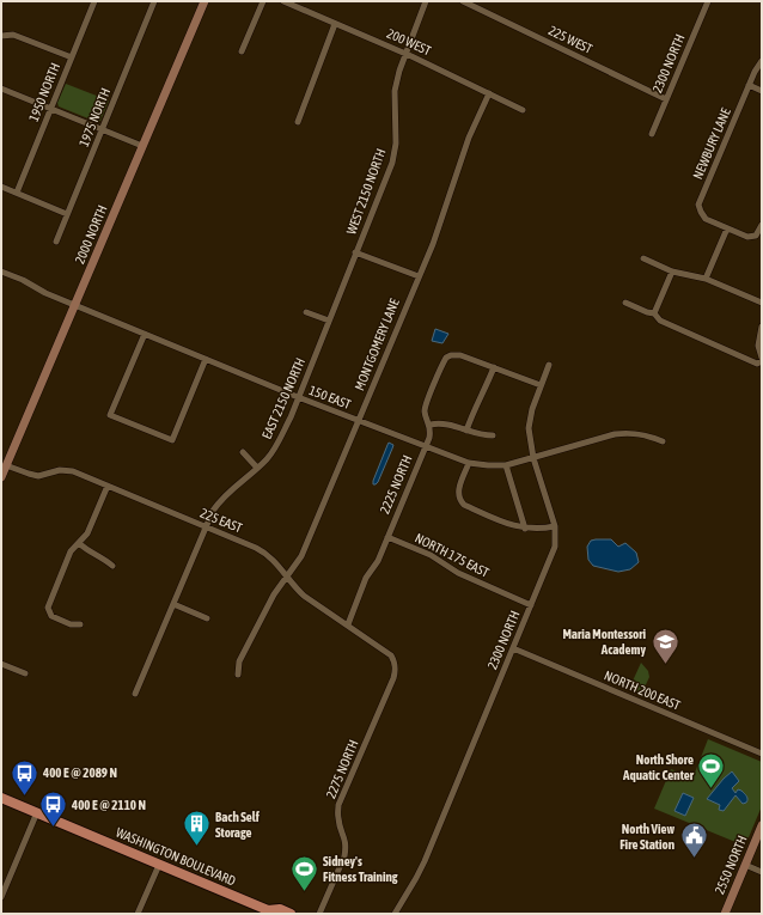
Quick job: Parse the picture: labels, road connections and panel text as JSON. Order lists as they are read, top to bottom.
{
  "streets": {
    "main road": ["WASHINGTON BOULEVARD"],
    "street": [
      "225 WEST",
      "200 WEST",
      "2300 NORTH",
      "1950 NORTH",
      "1975 NORTH",
      "NEWBURY LANE",
      "WEST 2150 NORTH",
      "2000 NORTH",
      "MONTGOMERY LANE",
      "150 EAST",
      "EAST 2150 NORTH",
      "2225 NORTH",
      "225 EAST",
      "NORTH 175 EAST",
      "NORTH 200 EAST",
      "2275 NORTH",
      "2550 NORTH"
    ]
  },
  "crossings": [
    ["225 WEST", "2300 NORTH"],
    ["200 WEST", "WEST 2150 NORTH"],
    ["200 WEST", "MONTGOMERY LANE"],
    ["2300 NORTH", "150 EAST"],
    ["2300 NORTH", "NORTH 175 EAST"],
    ["2300 NORTH", "NORTH 200 EAST"],
    ["WEST 2150 NORTH", "EAST 2150 NORTH"],
    ["2000 NORTH", "150 EAST"],
    ["2000 NORTH", "225 EAST"],
    ["MONTGOMERY LANE", "150 EAST"],
    ["MONTGOMERY LANE", "225 EAST"],
    ["150 EAST", "EAST 2150 NORTH"],
    ["150 EAST", "2225 NORTH"],
    ["EAST 2150 NORTH", "225 EAST"],
    ["2225 NORTH", "225 EAST"],
    ["2225 NORTH", "NORTH 175 EAST"],
    ["225 EAST", "2275 NORTH"]
  ],
  "places": {
    "school or university": ["Maria Montessori Academy"],
    "sports": ["North Shore Aquatic Center", "Sidney's Fitness Training"],
    "bus stop": ["400 E @ 2089 N", "400 E @ 2110 N"],
    "building": ["Bach Self Storage"],
    "public building": ["North View Fire Station"]
  }
}
